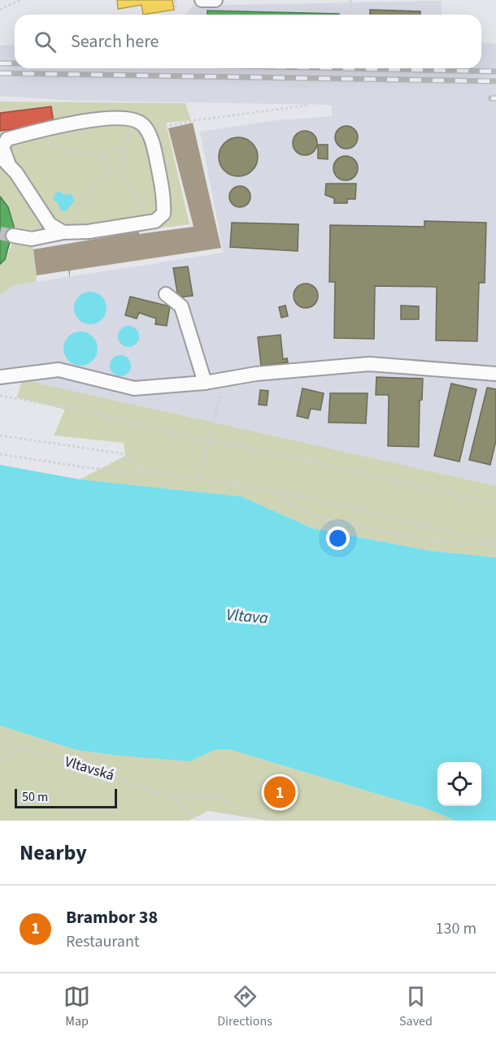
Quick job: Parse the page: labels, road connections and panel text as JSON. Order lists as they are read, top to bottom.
{
  "streets": {
    "path": ["Vltavská"]
  },
  "water": ["Vltava"],
  "scale_bar": "50 m",
  "page": {
    "search": "Search here",
    "pins": "1",
    "scale": "50 m",
    "heading": "Nearby",
    "list": [
      {
        "mark": "1",
        "name": "Brambor 38",
        "note": "Restaurant",
        "value": "130 m"
      }
    ],
    "nav": ["Map", "Directions", "Saved"]
  }
}
